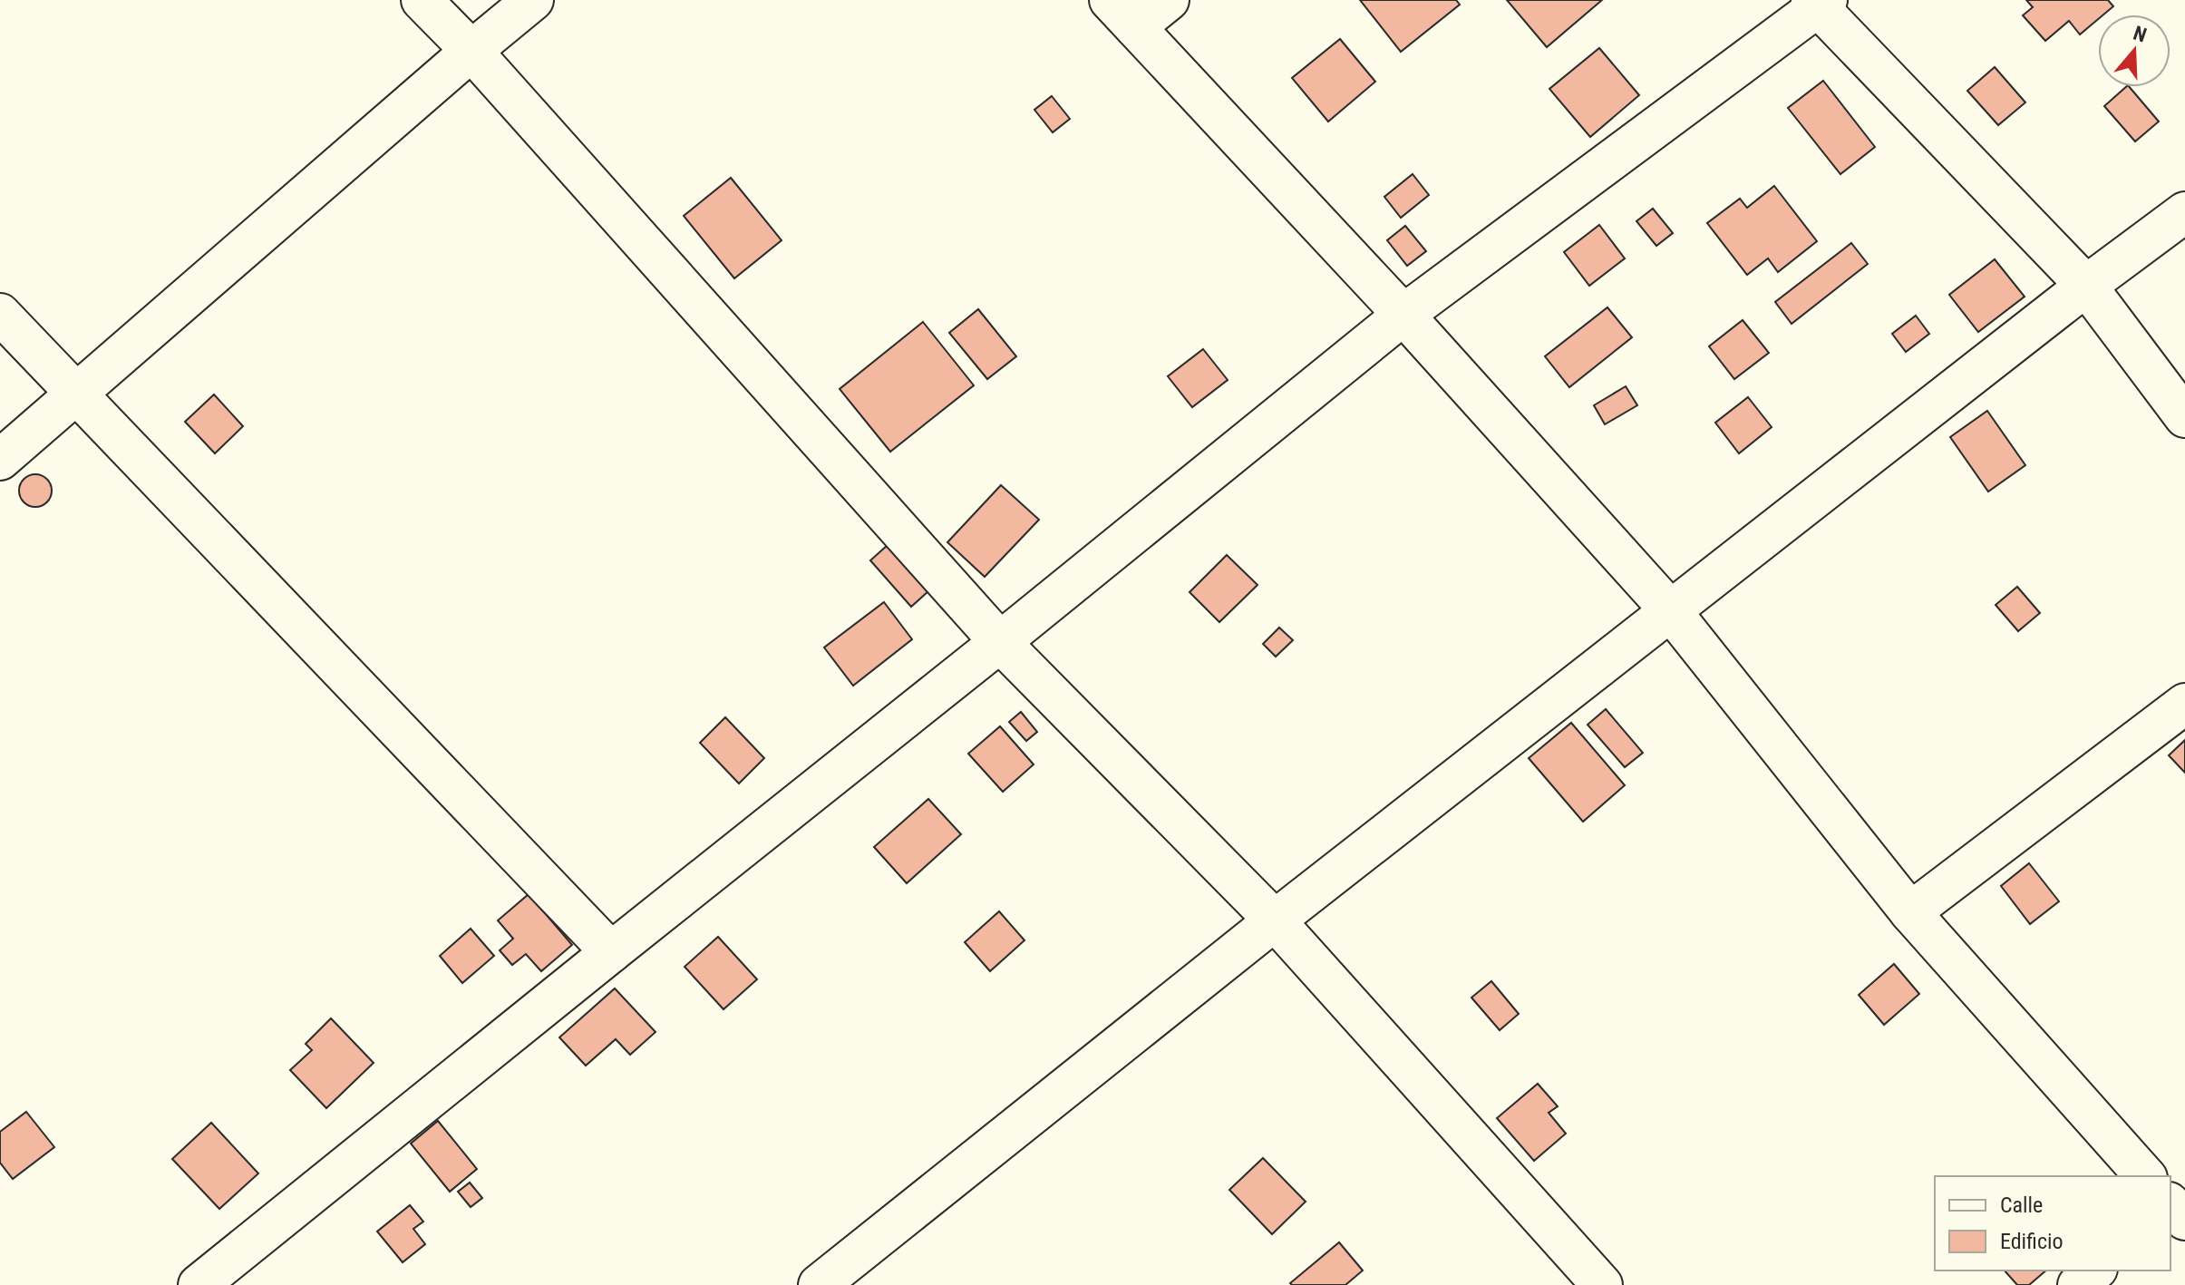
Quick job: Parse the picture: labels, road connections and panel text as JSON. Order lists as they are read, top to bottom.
{
  "legend": ["Calle", "Edificio"],
  "north": "top"
}
